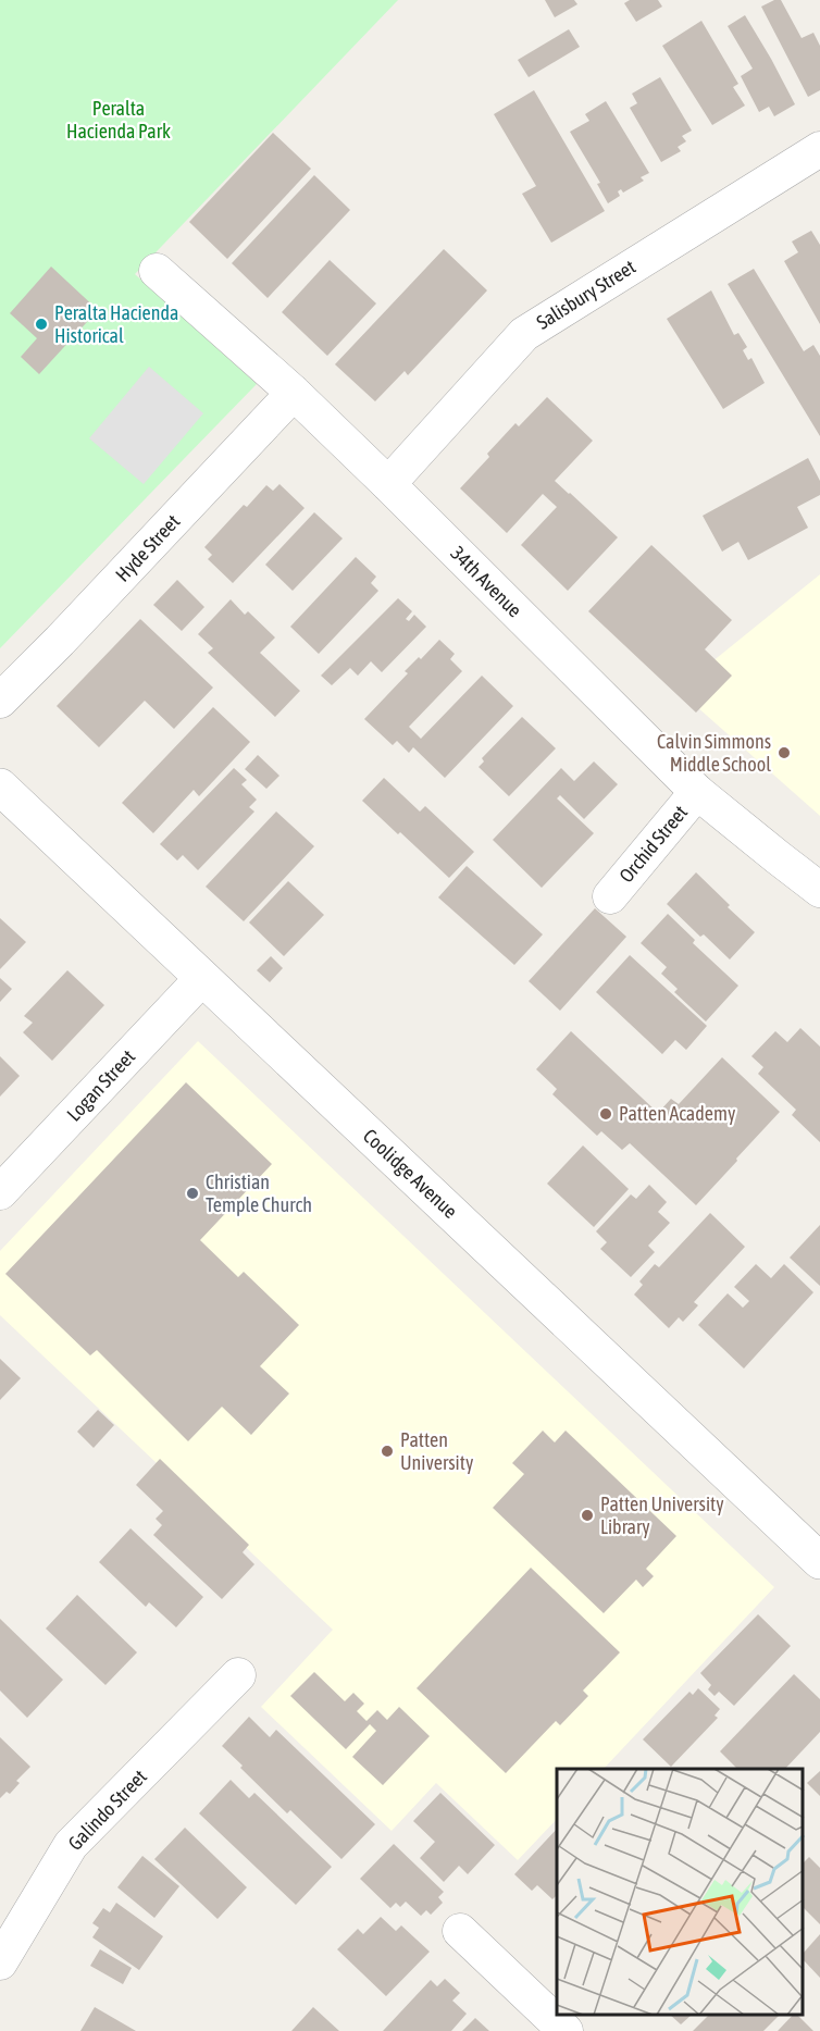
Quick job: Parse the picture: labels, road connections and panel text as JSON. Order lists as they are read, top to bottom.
{
  "streets": {
    "street": [
      "Salisbury Street",
      "Hyde Street",
      "34th Avenue",
      "Orchid Street",
      "Logan Street",
      "Coolidge Avenue",
      "Galindo Street"
    ]
  },
  "crossings": [
    ["Salisbury Street", "34th Avenue"],
    ["Hyde Street", "34th Avenue"],
    ["34th Avenue", "Orchid Street"],
    ["Logan Street", "Coolidge Avenue"]
  ],
  "parks": ["Peralta Hacienda Park"],
  "places": [
    "Peralta Hacienda Historical",
    "Calvin Simmons Middle School",
    "Patten Academy",
    "Christian Temple Church",
    "Patten University",
    "Patten University Library"
  ]
}
